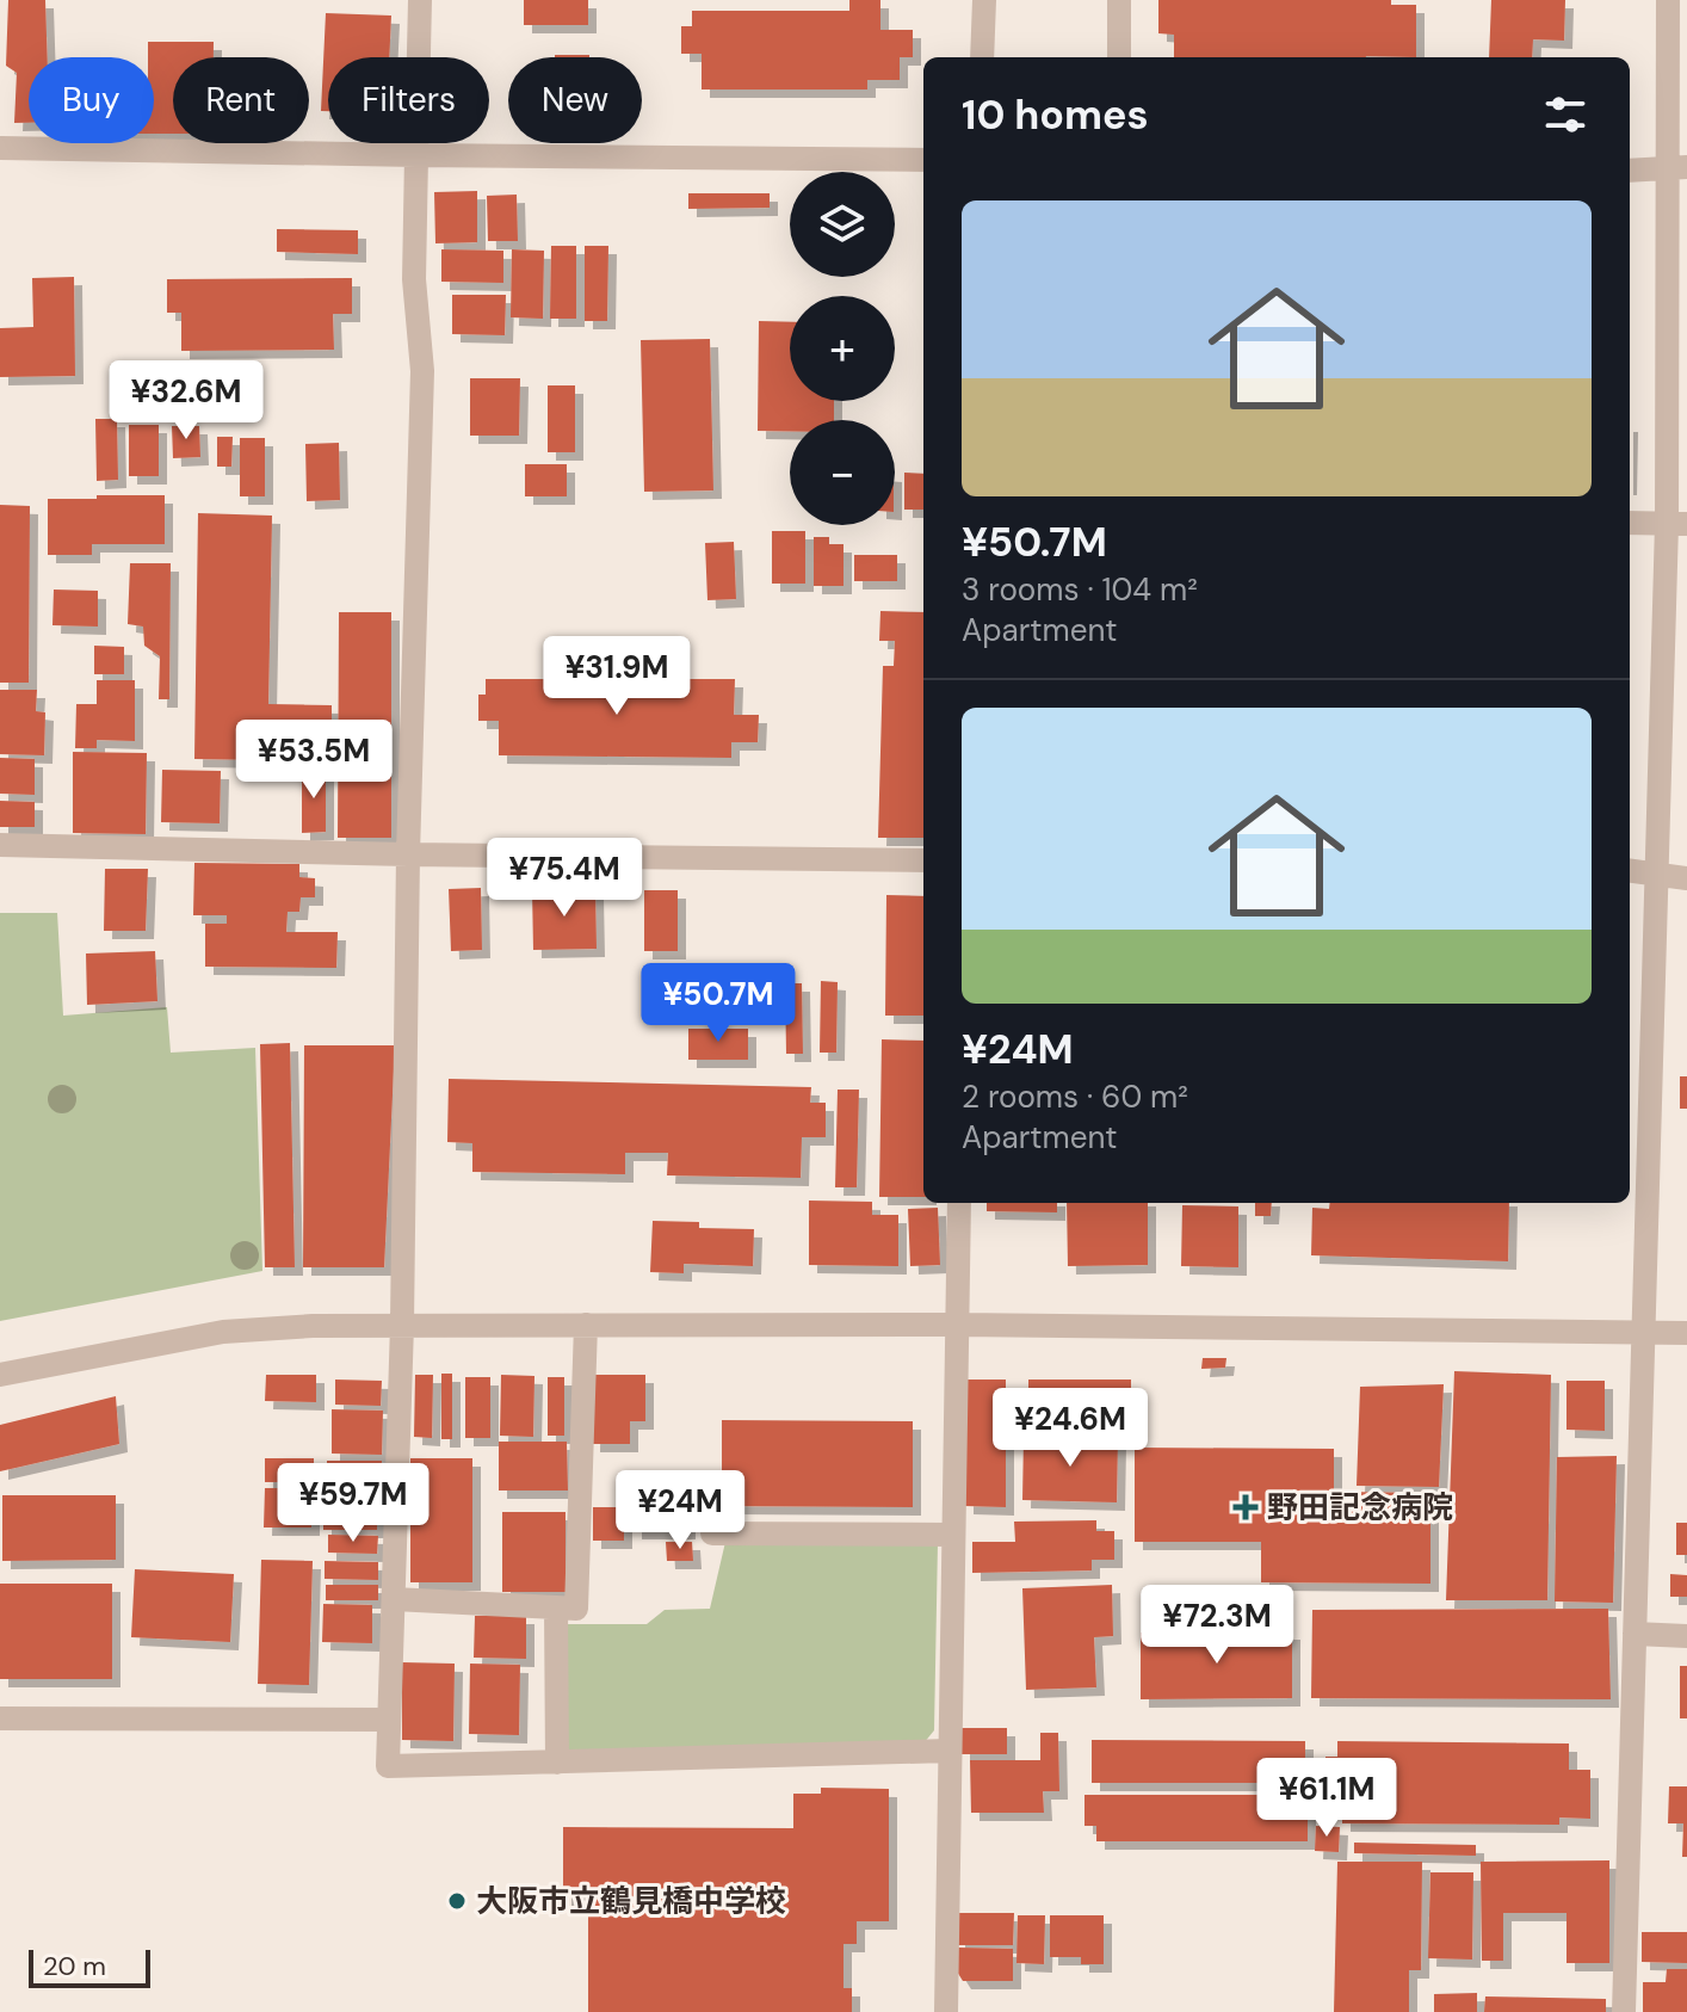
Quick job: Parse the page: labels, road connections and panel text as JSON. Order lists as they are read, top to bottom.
{
  "places": {
    "health": ["野田記念病院"],
    "other": ["大阪市立鶴見橋中学校"]
  },
  "scale_bar": "20 m",
  "page": {
    "chip": [
      "Buy",
      "Rent",
      "Filters",
      "New"
    ],
    "heading": "10 homes",
    "map_buttons": ["+", "−"],
    "list": [
      {
        "name": "¥50.7M",
        "note": "3 rooms · 104 m² · Apartment"
      },
      {
        "name": "¥24M",
        "note": "2 rooms · 60 m² · Apartment"
      }
    ],
    "price": [
      "¥32.6M",
      "¥31.9M",
      "¥53.5M",
      "¥75.4M",
      "¥50.7M",
      "¥24.6M",
      "¥59.7M",
      "¥24M",
      "¥72.3M",
      "¥61.1M"
    ],
    "scale": "20 m"
  }
}
